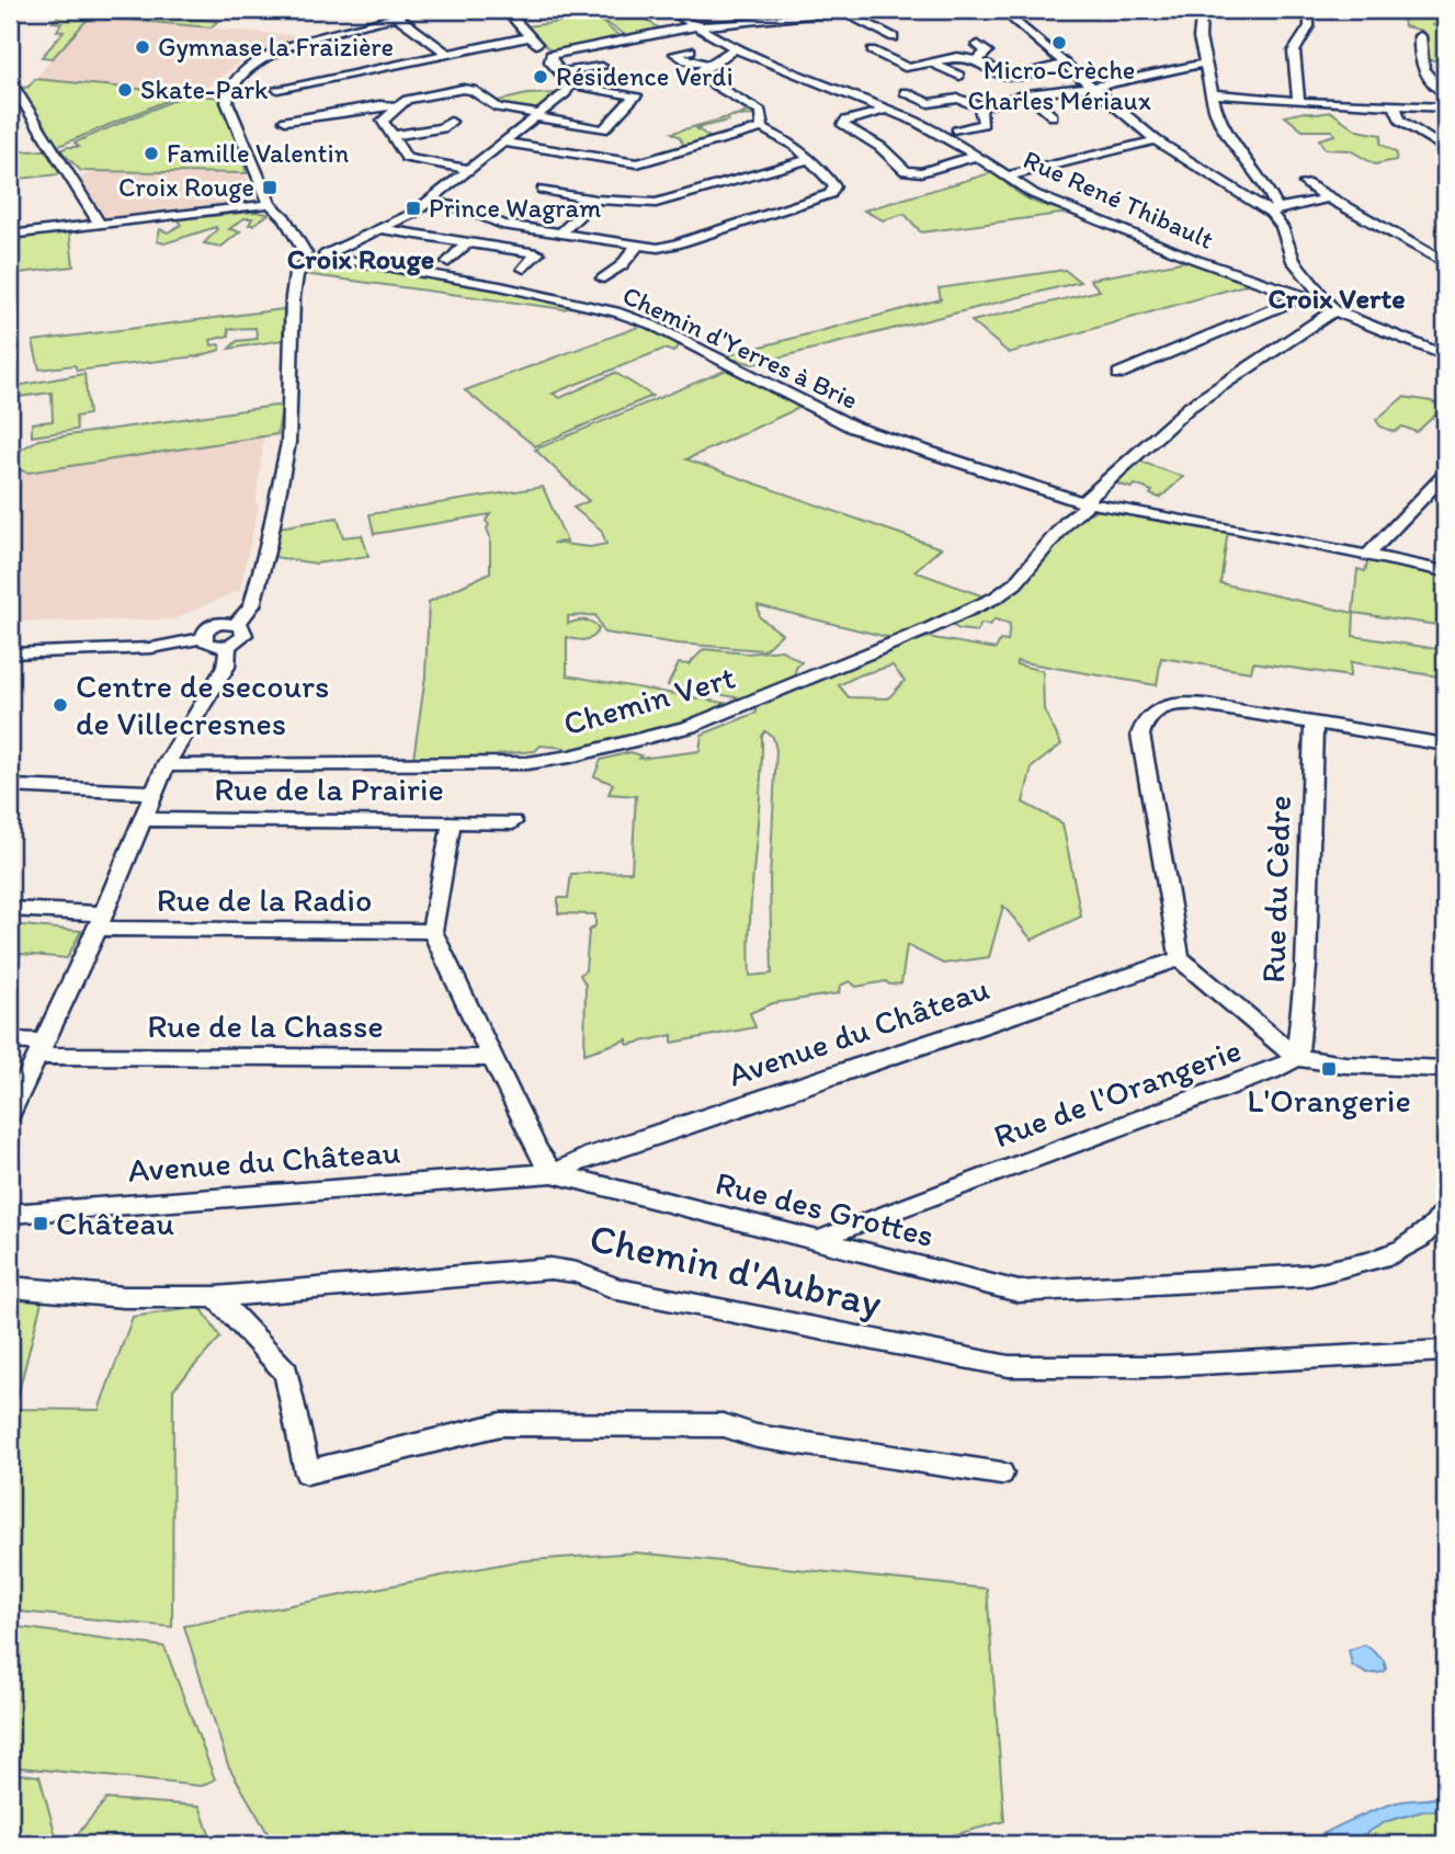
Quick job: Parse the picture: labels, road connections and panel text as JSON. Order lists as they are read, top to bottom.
{
  "streets": {
    "street": [
      "Rue René Thibault",
      "Chemin d'Yerres à Brie",
      "Chemin Vert",
      "Rue de la Prairie",
      "Rue du Cèdre",
      "Rue de la Radio",
      "Rue de la Chasse",
      "Avenue du Château",
      "Rue de l'Orangerie",
      "Rue des Grottes",
      "Chemin d'Aubray"
    ]
  },
  "crossings": [
    ["Rue René Thibault", "Chemin Vert"],
    ["Chemin d'Yerres à Brie", "Chemin Vert"],
    ["Rue du Cèdre", "Rue de l'Orangerie"],
    ["Avenue du Château", "Rue des Grottes"],
    ["Rue de l'Orangerie", "Rue des Grottes"]
  ],
  "districts": ["Croix Rouge", "Croix Verte"],
  "places": {
    "other": [
      "Micro-Crèche Charles Mériaux",
      "Gymnase la Fraizière",
      "Résidence Verdi",
      "Skate-Park",
      "Famille Valentin",
      "Centre de secours de Villecresnes"
    ],
    "transit": [
      "Croix Rouge",
      "Prince Wagram",
      "L'Orangerie",
      "Château"
    ]
  }
}
